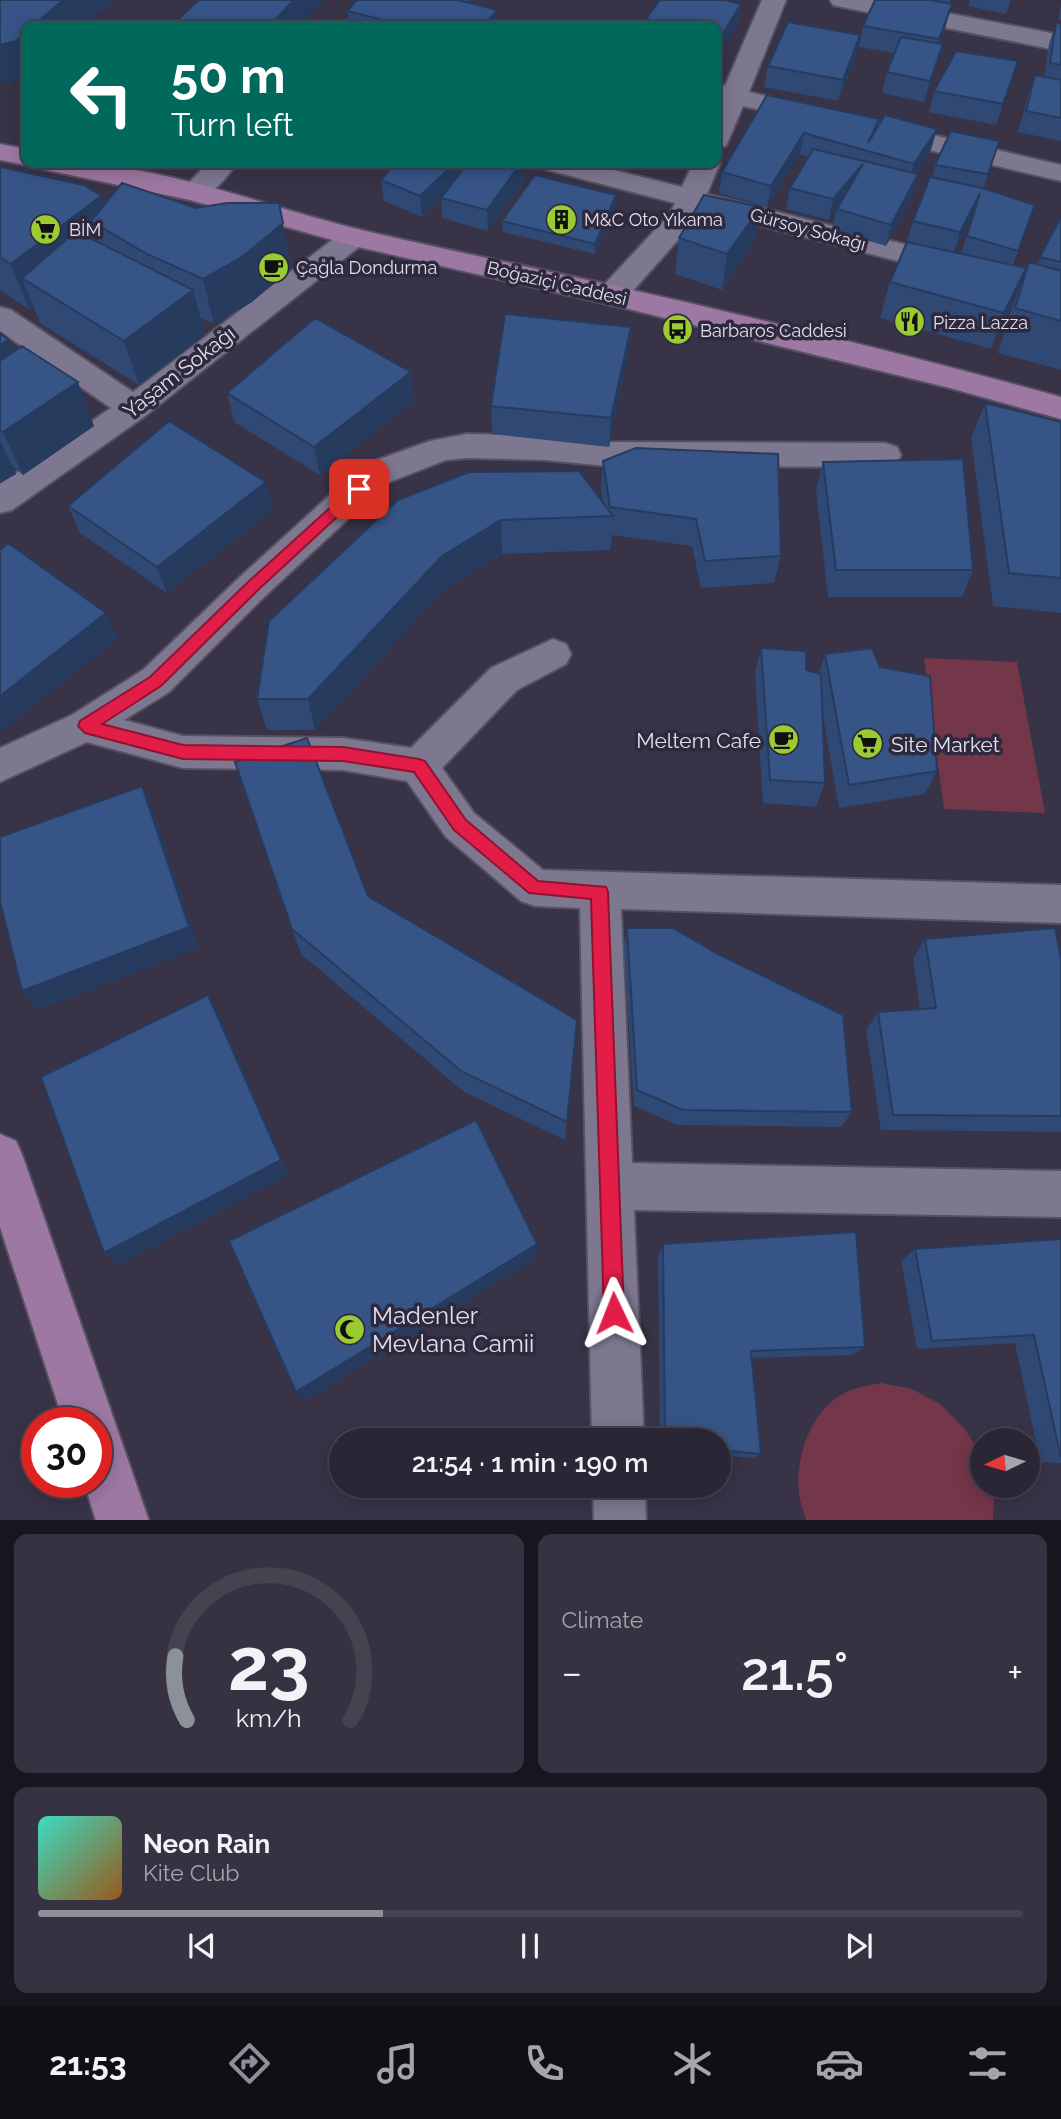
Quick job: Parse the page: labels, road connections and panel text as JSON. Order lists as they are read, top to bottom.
{
  "streets": {
    "main road": ["Boğaziçi Caddesi"],
    "street": ["Gürsoy Sokağı", "Yaşam Sokağı"]
  },
  "crossings": [
    ["Boğaziçi Caddesi", "Yaşam Sokağı"]
  ],
  "places": {
    "building": ["M&C Oto Yıkama"],
    "supermarket": ["BİM", "Site Market"],
    "cafe": ["Çağla Dondurma", "Meltem Cafe"],
    "restaurant": ["Pizza Lazza"],
    "bus stop": ["Barbaros Caddesi"],
    "mosque": ["Madenler Mevlana Camii"]
  },
  "north": "left",
  "page": {
    "turn": ["50 m", "Turn left"],
    "limit": "30",
    "trip": "21:54 · 1 min · 190 m",
    "tile": "Climate",
    "heat": ["−", "21.5°", "+"],
    "song": ["Neon Rain", "Kite Club"],
    "tabs": "21:53",
    "gauge": ["23", "km/h"]
  }
}
